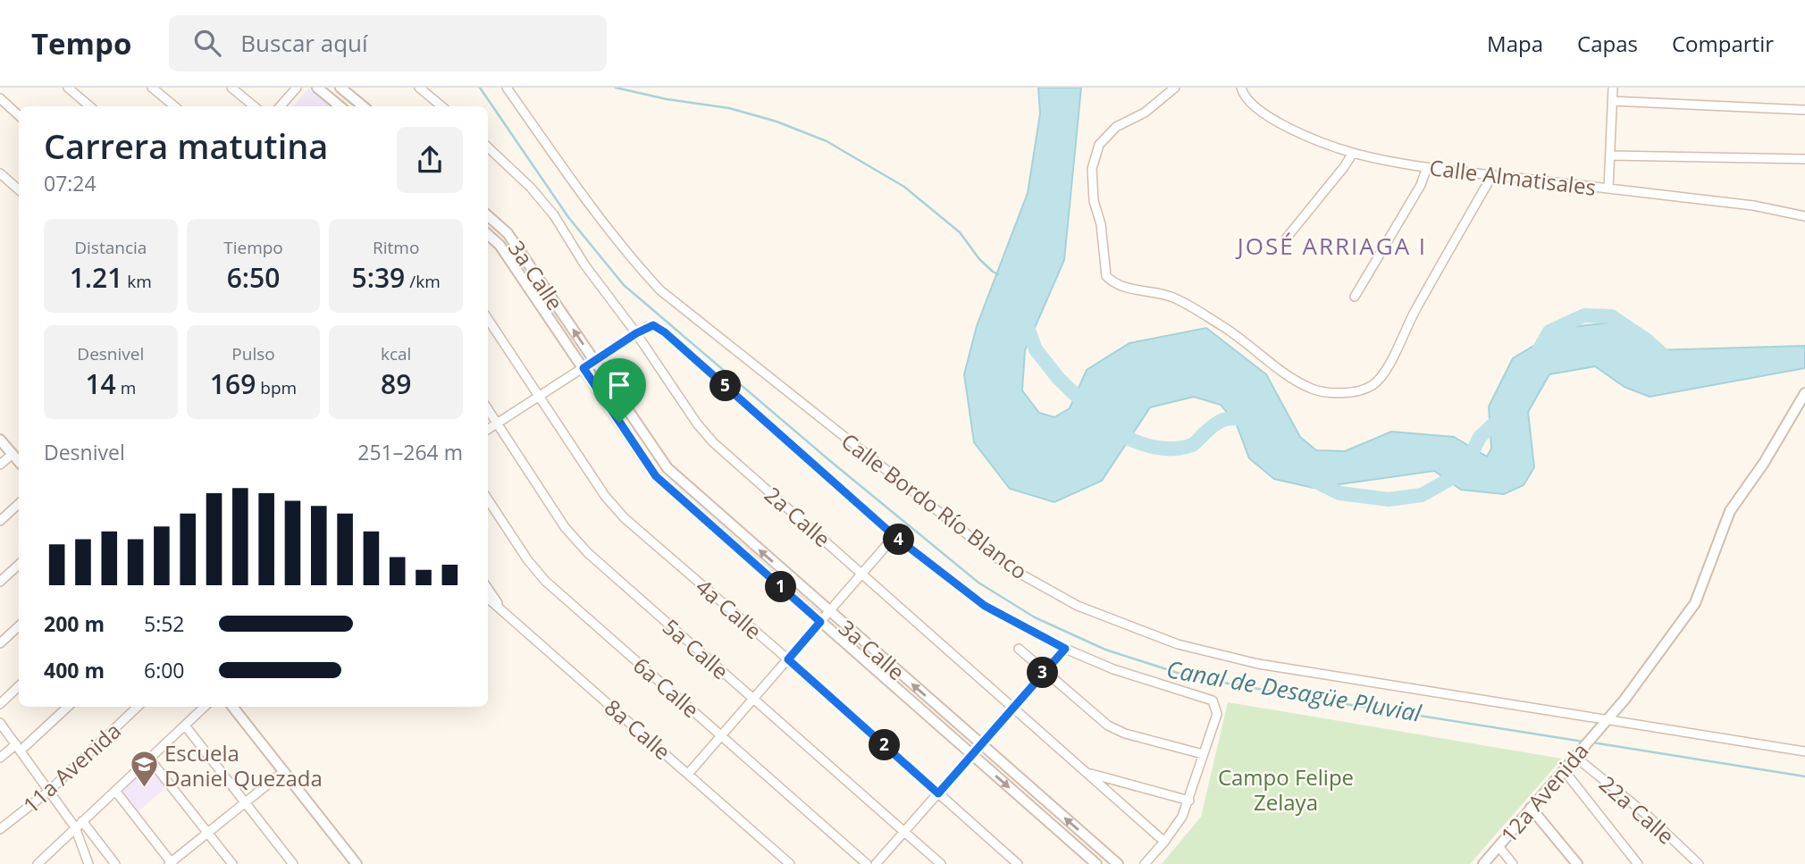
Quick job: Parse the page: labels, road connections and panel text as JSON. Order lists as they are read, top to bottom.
{
  "streets": {
    "street": [
      "Calle Almatisales",
      "3a Calle",
      "Calle Bordo Río Blanco",
      "2a Calle",
      "4a Calle",
      "5a Calle",
      "6a Calle",
      "8a Calle",
      "11a Avenida",
      "12a Avenida",
      "22a Calle"
    ]
  },
  "crossings": [
    ["Calle Bordo Río Blanco", "12a Avenida"],
    ["12a Avenida", "22a Calle"]
  ],
  "districts": ["JOSÉ ARRIAGA I"],
  "water": ["Canal de Desagüe Pluvial"],
  "parks": ["Campo Felipe Zelaya"],
  "places": {
    "school or university": ["Escuela Daniel Quezada"]
  },
  "page": {
    "header": "Tempo",
    "search": "Buscar aquí",
    "nav": ["Mapa", "Capas", "Compartir"],
    "heading": ["Carrera matutina", "07:24"],
    "stats": [
      ["Distancia", "1.21 km"],
      ["Tiempo", "6:50"],
      ["Ritmo", "5:39 /km"],
      ["Desnivel", "14 m"],
      ["Pulso", "169 bpm"],
      ["kcal", "89"]
    ],
    "pins": [
      "5",
      "4",
      "1",
      "3",
      "2"
    ],
    "chart": ["Desnivel", "251–264 m"],
    "list": [
      {
        "name": "200 m",
        "note": "5:52"
      },
      {
        "name": "400 m",
        "note": "6:00"
      }
    ]
  }
}
